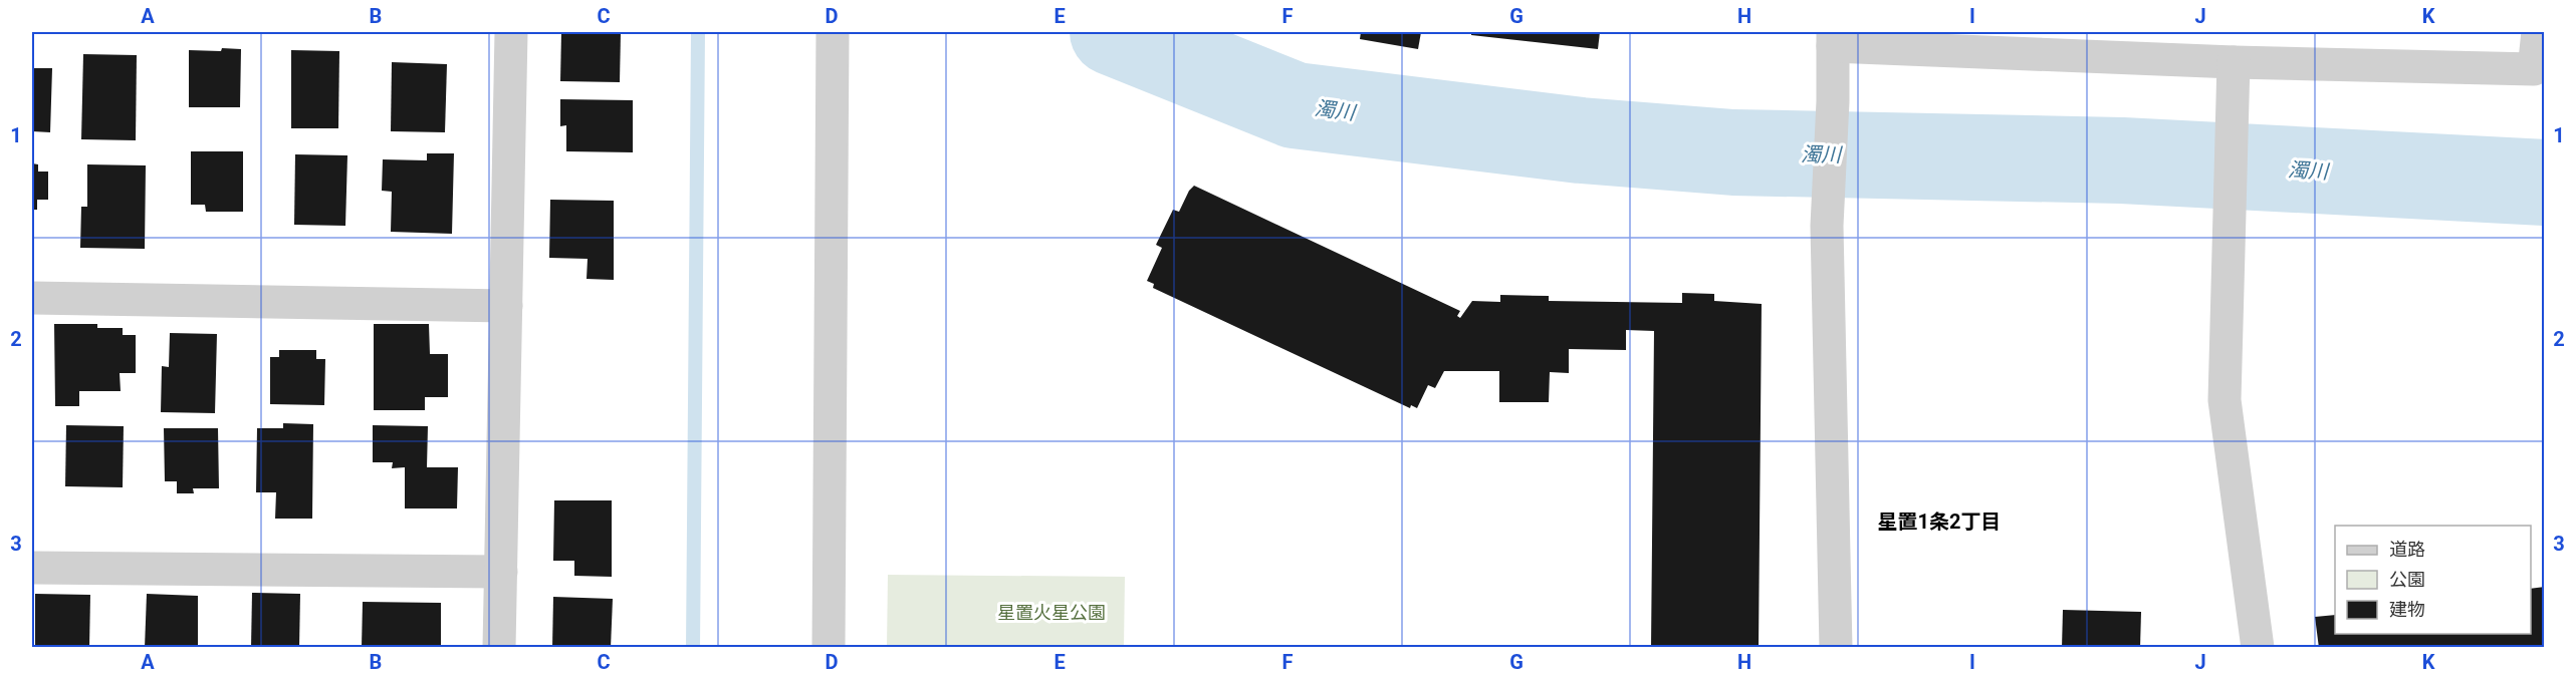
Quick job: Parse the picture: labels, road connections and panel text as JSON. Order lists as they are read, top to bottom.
{
  "districts": ["星置1条2丁目"],
  "water": ["濁川"],
  "parks": ["星置火星公園"],
  "legend": ["道路", "公園", "建物"],
  "grid": {
    "columns": [
      "A",
      "B",
      "C",
      "D",
      "E",
      "F",
      "G",
      "H",
      "I",
      "J",
      "K"
    ],
    "rows": ["1", "2", "3"]
  }
}
